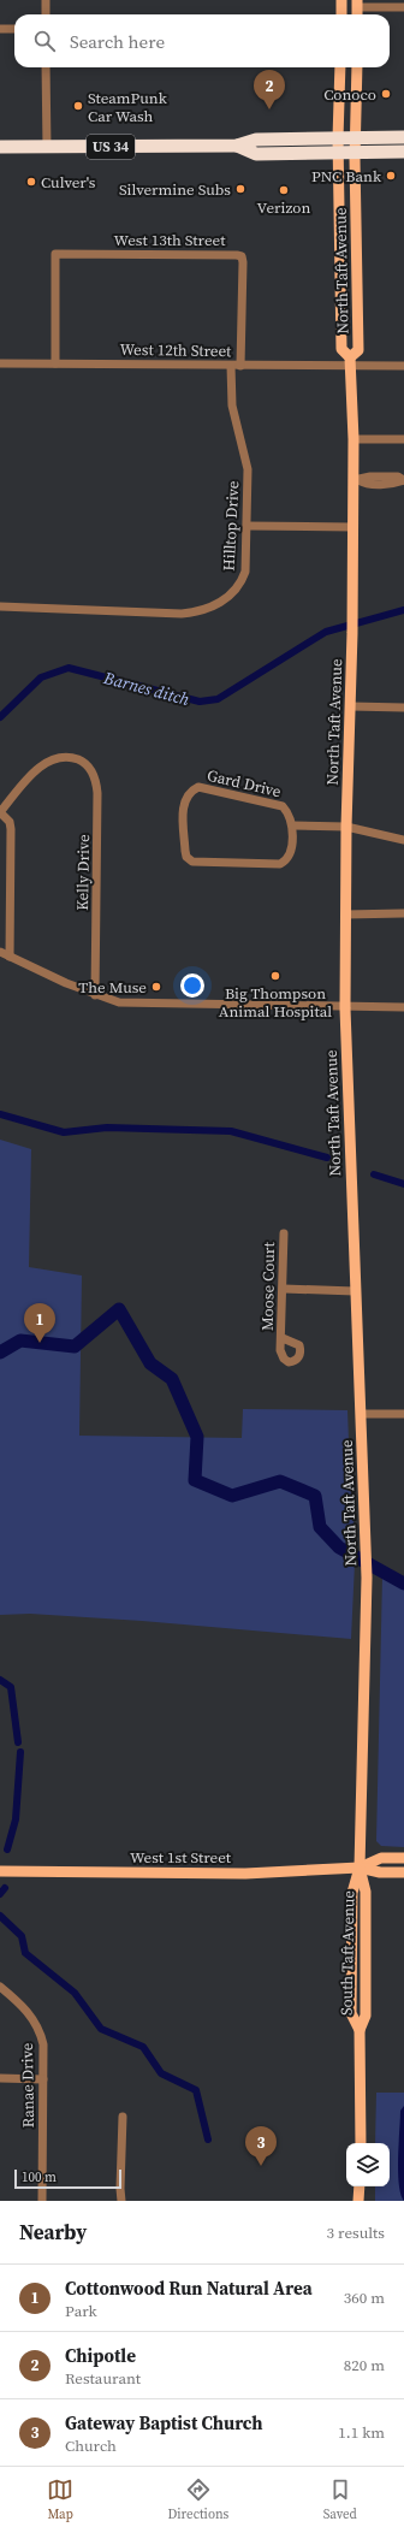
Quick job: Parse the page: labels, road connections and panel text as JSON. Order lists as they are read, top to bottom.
{
  "streets": {
    "highway": ["US 34"],
    "main road": ["North Taft Avenue", "West 1st Street", "South Taft Avenue"],
    "street": [
      "West 13th Street",
      "West 12th Street",
      "Hilltop Drive",
      "Gard Drive",
      "Kelly Drive",
      "Moose Court",
      "Ranae Drive"
    ]
  },
  "crossings": [
    ["US 34", "North Taft Avenue"],
    ["West 13th Street", "West 12th Street"],
    ["North Taft Avenue", "West 12th Street"],
    ["North Taft Avenue", "West 1st Street"],
    ["North Taft Avenue", "South Taft Avenue"],
    ["West 12th Street", "Hilltop Drive"],
    ["West 1st Street", "South Taft Avenue"]
  ],
  "water": ["Barnes ditch"],
  "places": [
    "Conoco",
    "SteamPunk Car Wash",
    "PNC Bank",
    "Culver's",
    "Silvermine Subs",
    "Verizon",
    "Big Thompson Animal Hospital",
    "The Muse"
  ],
  "scale_bar": "100 m",
  "page": {
    "search": "Search here",
    "pins": ["2", "1", "3"],
    "scale": "100 m",
    "heading": ["Nearby", "3 results"],
    "list": [
      {
        "mark": "1",
        "name": "Cottonwood Run Natural Area",
        "note": "Park",
        "value": "360 m"
      },
      {
        "mark": "2",
        "name": "Chipotle",
        "note": "Restaurant",
        "value": "820 m"
      },
      {
        "mark": "3",
        "name": "Gateway Baptist Church",
        "note": "Church",
        "value": "1.1 km"
      }
    ],
    "nav": ["Map", "Directions", "Saved"]
  }
}
